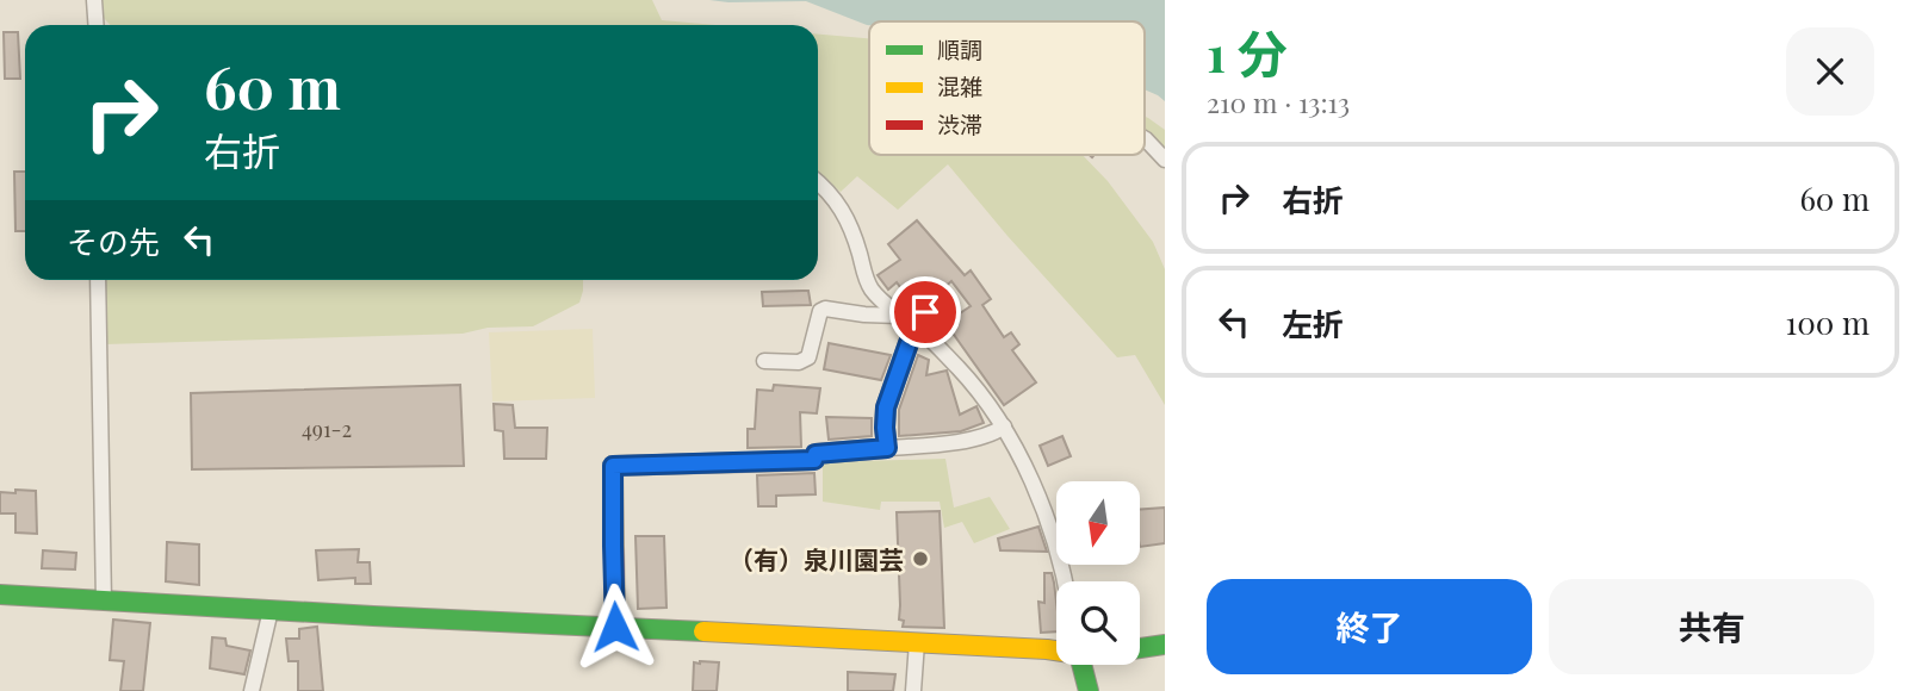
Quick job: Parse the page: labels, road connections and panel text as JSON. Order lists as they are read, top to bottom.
{
  "places": ["（有）泉川園芸"],
  "house_numbers": ["491-2"],
  "legend": ["順調", "混雑", "渋滞"],
  "north": "bottom",
  "page": {
    "heading": ["1 分", "210 m · 13:13"],
    "turn": ["60 m", "右折"],
    "list": [
      {
        "name": "右折",
        "value": "60 m"
      },
      {
        "name": "左折",
        "value": "100 m"
      }
    ],
    "then": "その先",
    "buttons": ["終了", "共有"]
  }
}
